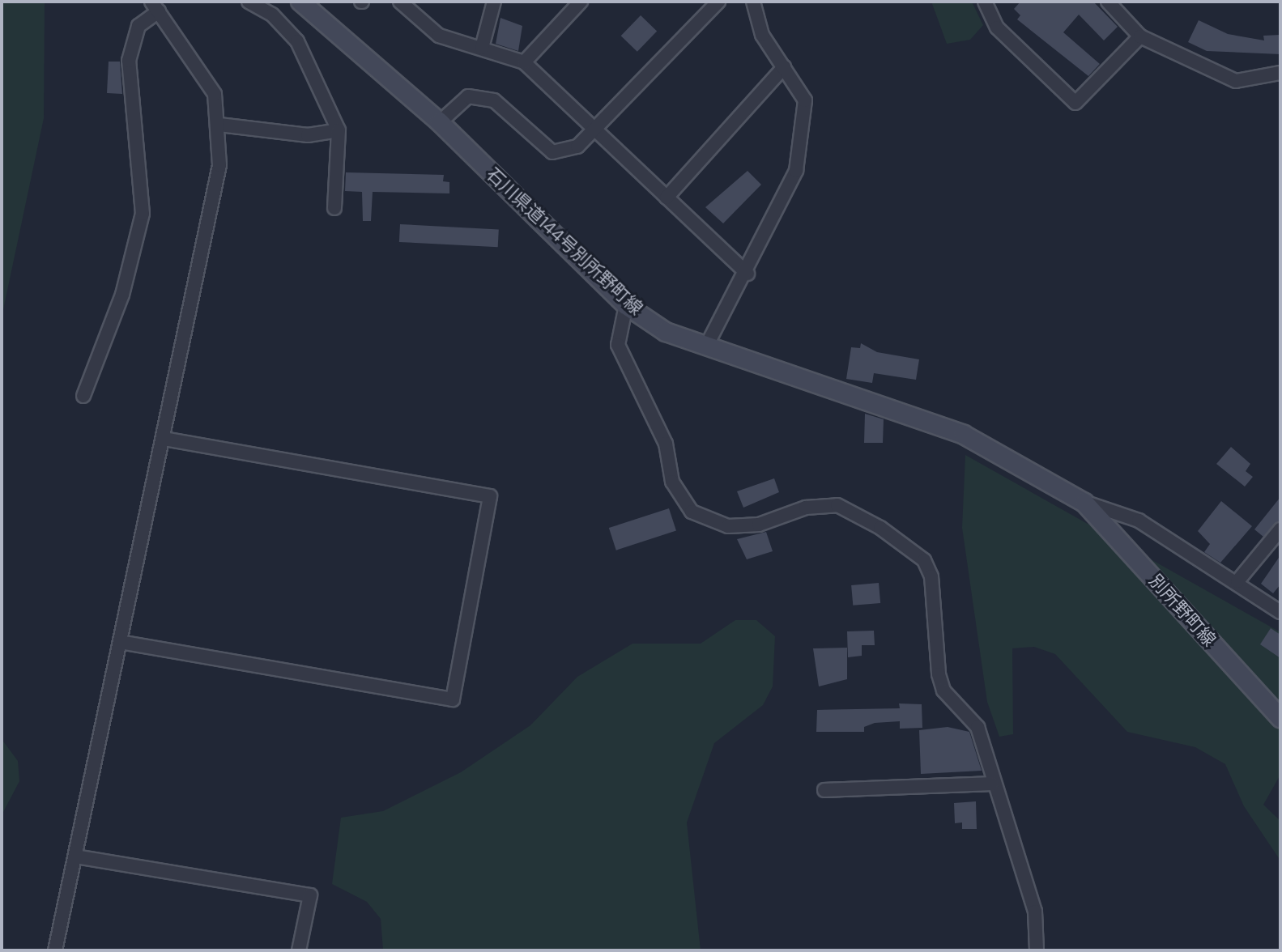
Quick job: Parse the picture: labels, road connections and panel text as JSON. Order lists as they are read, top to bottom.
{
  "streets": {
    "main road": ["石川県道144号別所野町線", "別所野町線"]
  },
  "crossings": [
    ["石川県道144号別所野町線", "別所野町線"]
  ]
}
